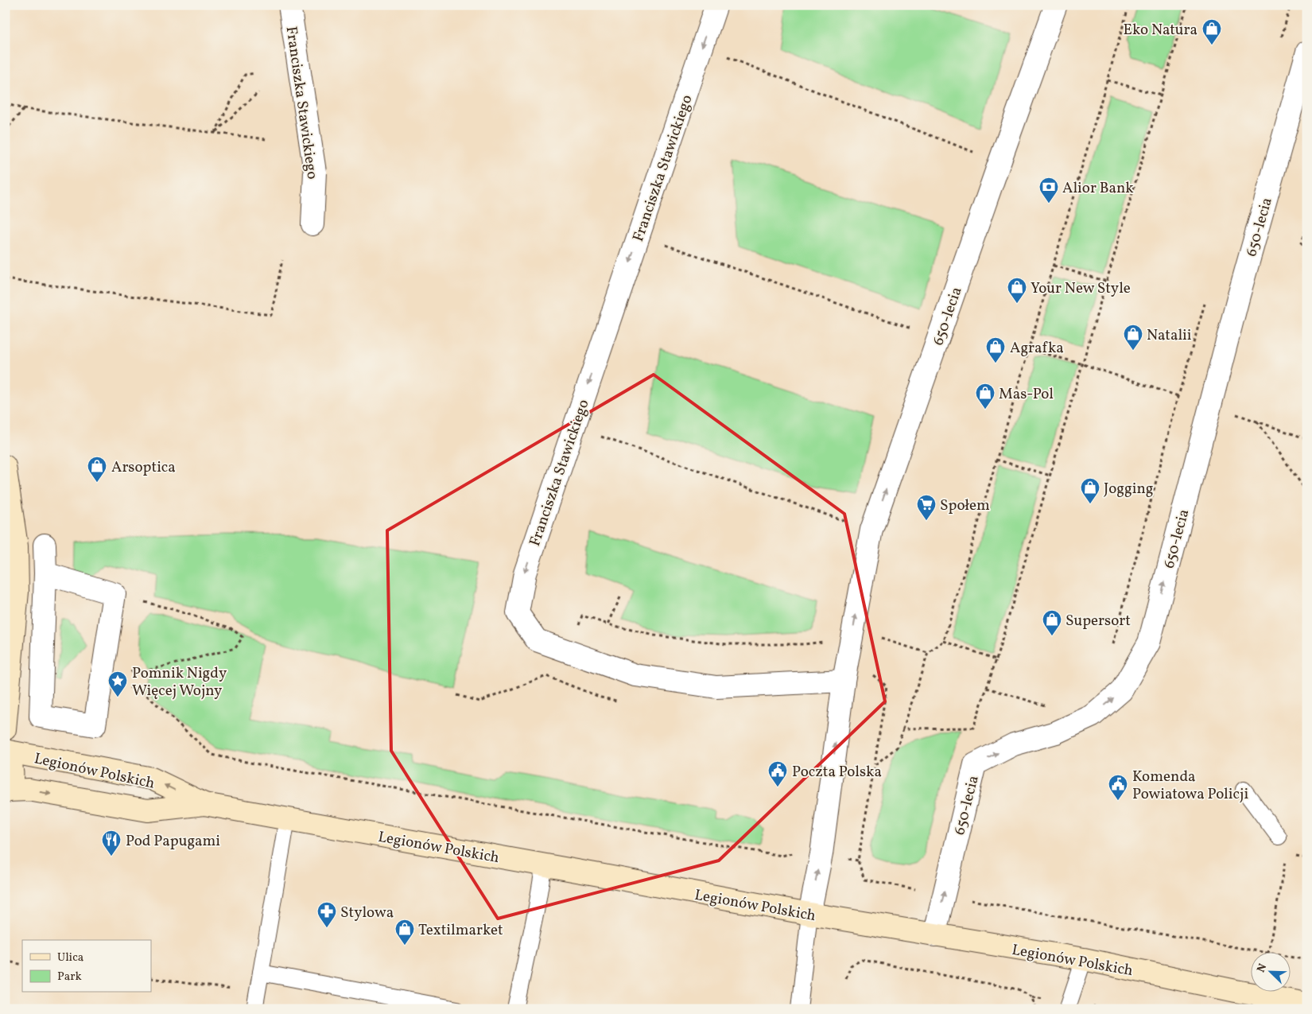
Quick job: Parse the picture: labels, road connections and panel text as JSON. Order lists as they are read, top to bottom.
{
  "streets": {
    "street": ["Franciszka Stawickiego", "650-lecia", "Legionów Polskich"]
  },
  "crossings": [
    ["Franciszka Stawickiego", "650-lecia"],
    ["650-lecia", "Legionów Polskich"]
  ],
  "one_way": ["650-lecia"],
  "places": {
    "shop": [
      "Eko Natura",
      "Your New Style",
      "Natalii",
      "Agrafka",
      "Mas-Pol",
      "Arsoptica",
      "Jogging",
      "Supersort",
      "Textilmarket"
    ],
    "bank": ["Alior Bank"],
    "supermarket": ["Społem"],
    "place": ["Pomnik Nigdy Więcej Wojny"],
    "public building": ["Poczta Polska", "Komenda Powiatowa Policji"],
    "restaurant": ["Pod Papugami"],
    "pharmacy": ["Stylowa"]
  },
  "legend": ["Ulica", "Park"],
  "north": "top left"
}
